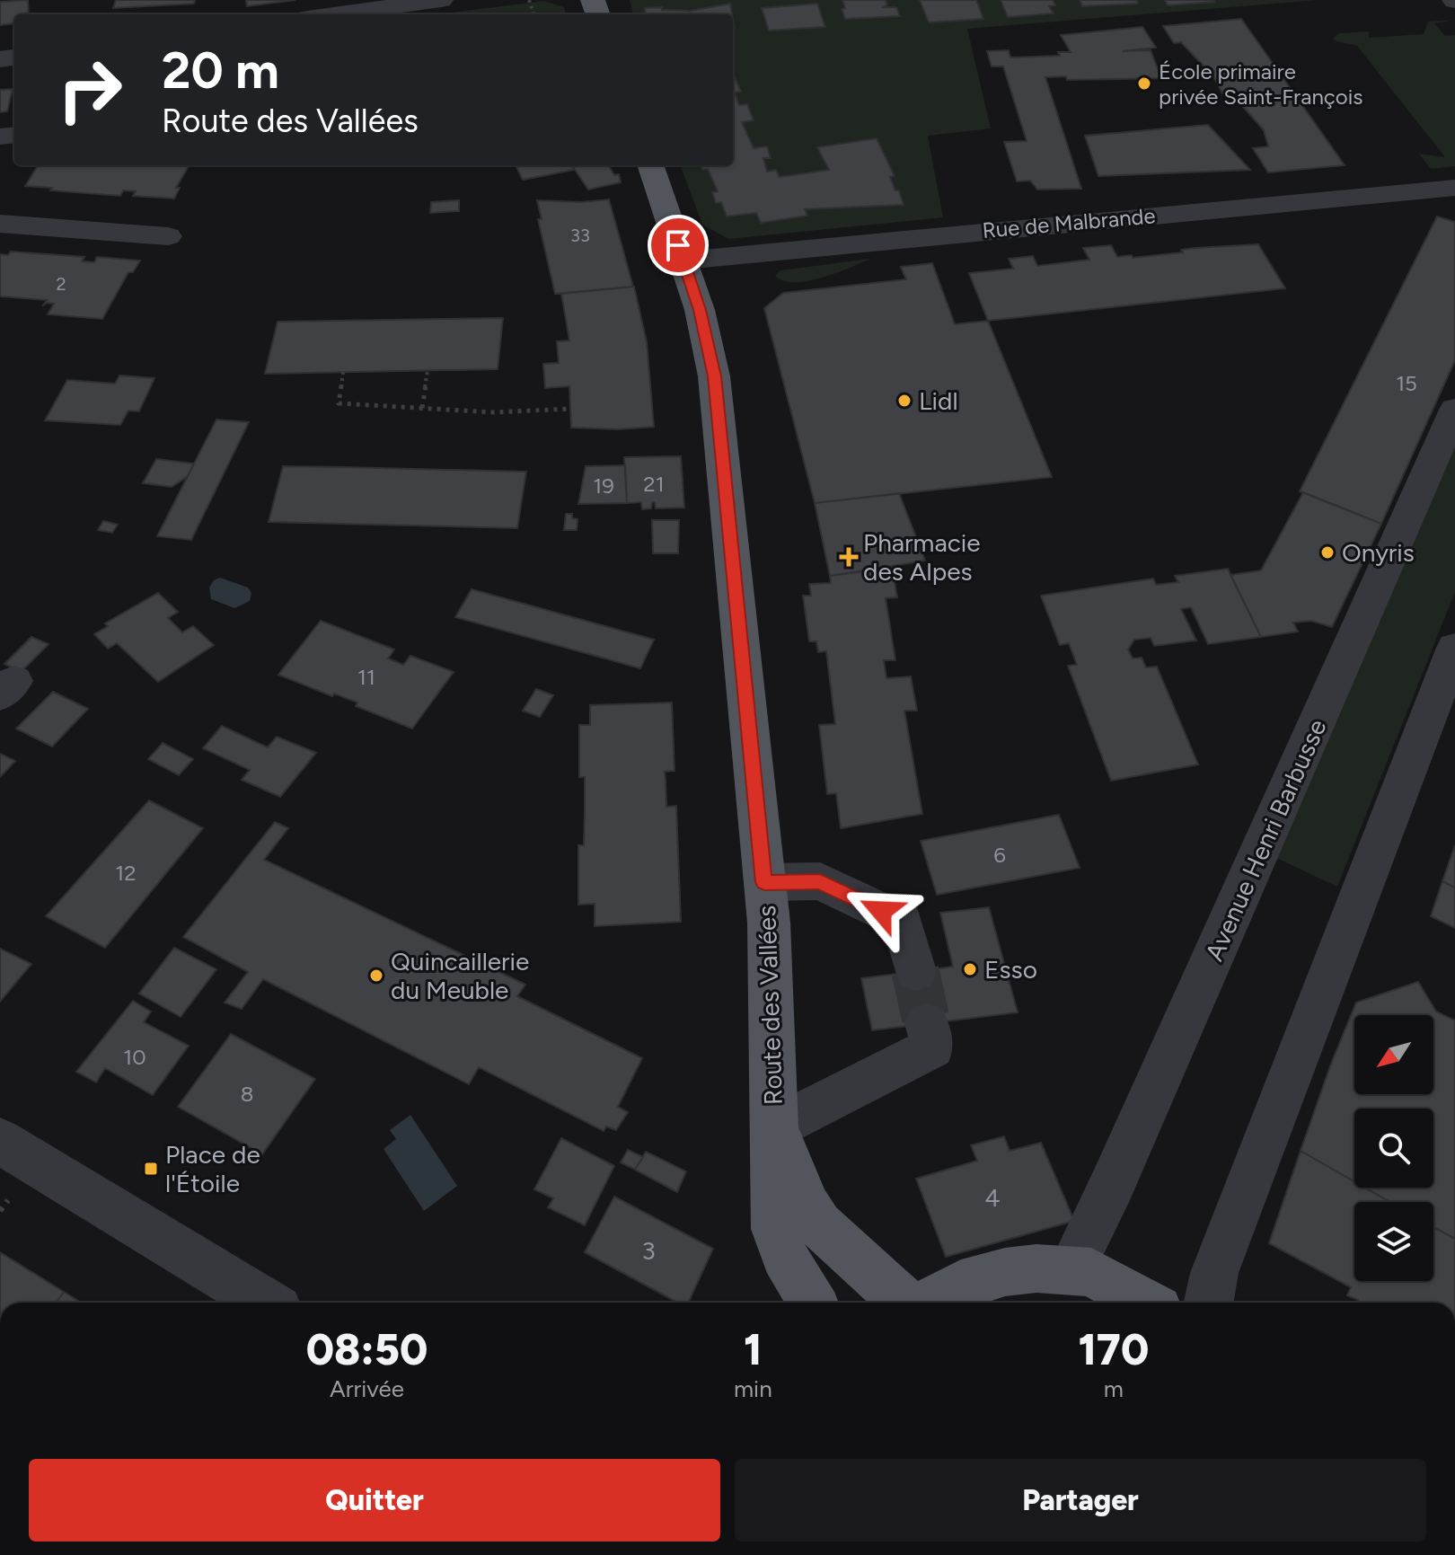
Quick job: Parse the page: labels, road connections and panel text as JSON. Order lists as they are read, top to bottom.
{
  "streets": {
    "main road": ["Route des Vallées"],
    "street": ["Rue de Malbrande", "Avenue Henri Barbusse"]
  },
  "crossings": [
    ["Rue de Malbrande", "Route des Vallées"]
  ],
  "places": {
    "other": [
      "École primaire privée Saint-François",
      "Lidl",
      "Onyris",
      "Esso",
      "Quincaillerie du Meuble"
    ],
    "health": ["Pharmacie des Alpes"],
    "transit": ["Place de l'Étoile"]
  },
  "house_numbers": [
    "33",
    "2",
    "15",
    "21",
    "19",
    "11",
    "6",
    "12",
    "10",
    "8",
    "4",
    "3"
  ],
  "north": "bottom left",
  "page": {
    "turn": ["20 m", "Route des Vallées"],
    "eta": [
      "08:50",
      "Arrivée",
      "1",
      "min",
      "170",
      "m"
    ],
    "buttons": ["Quitter", "Partager"]
  }
}
